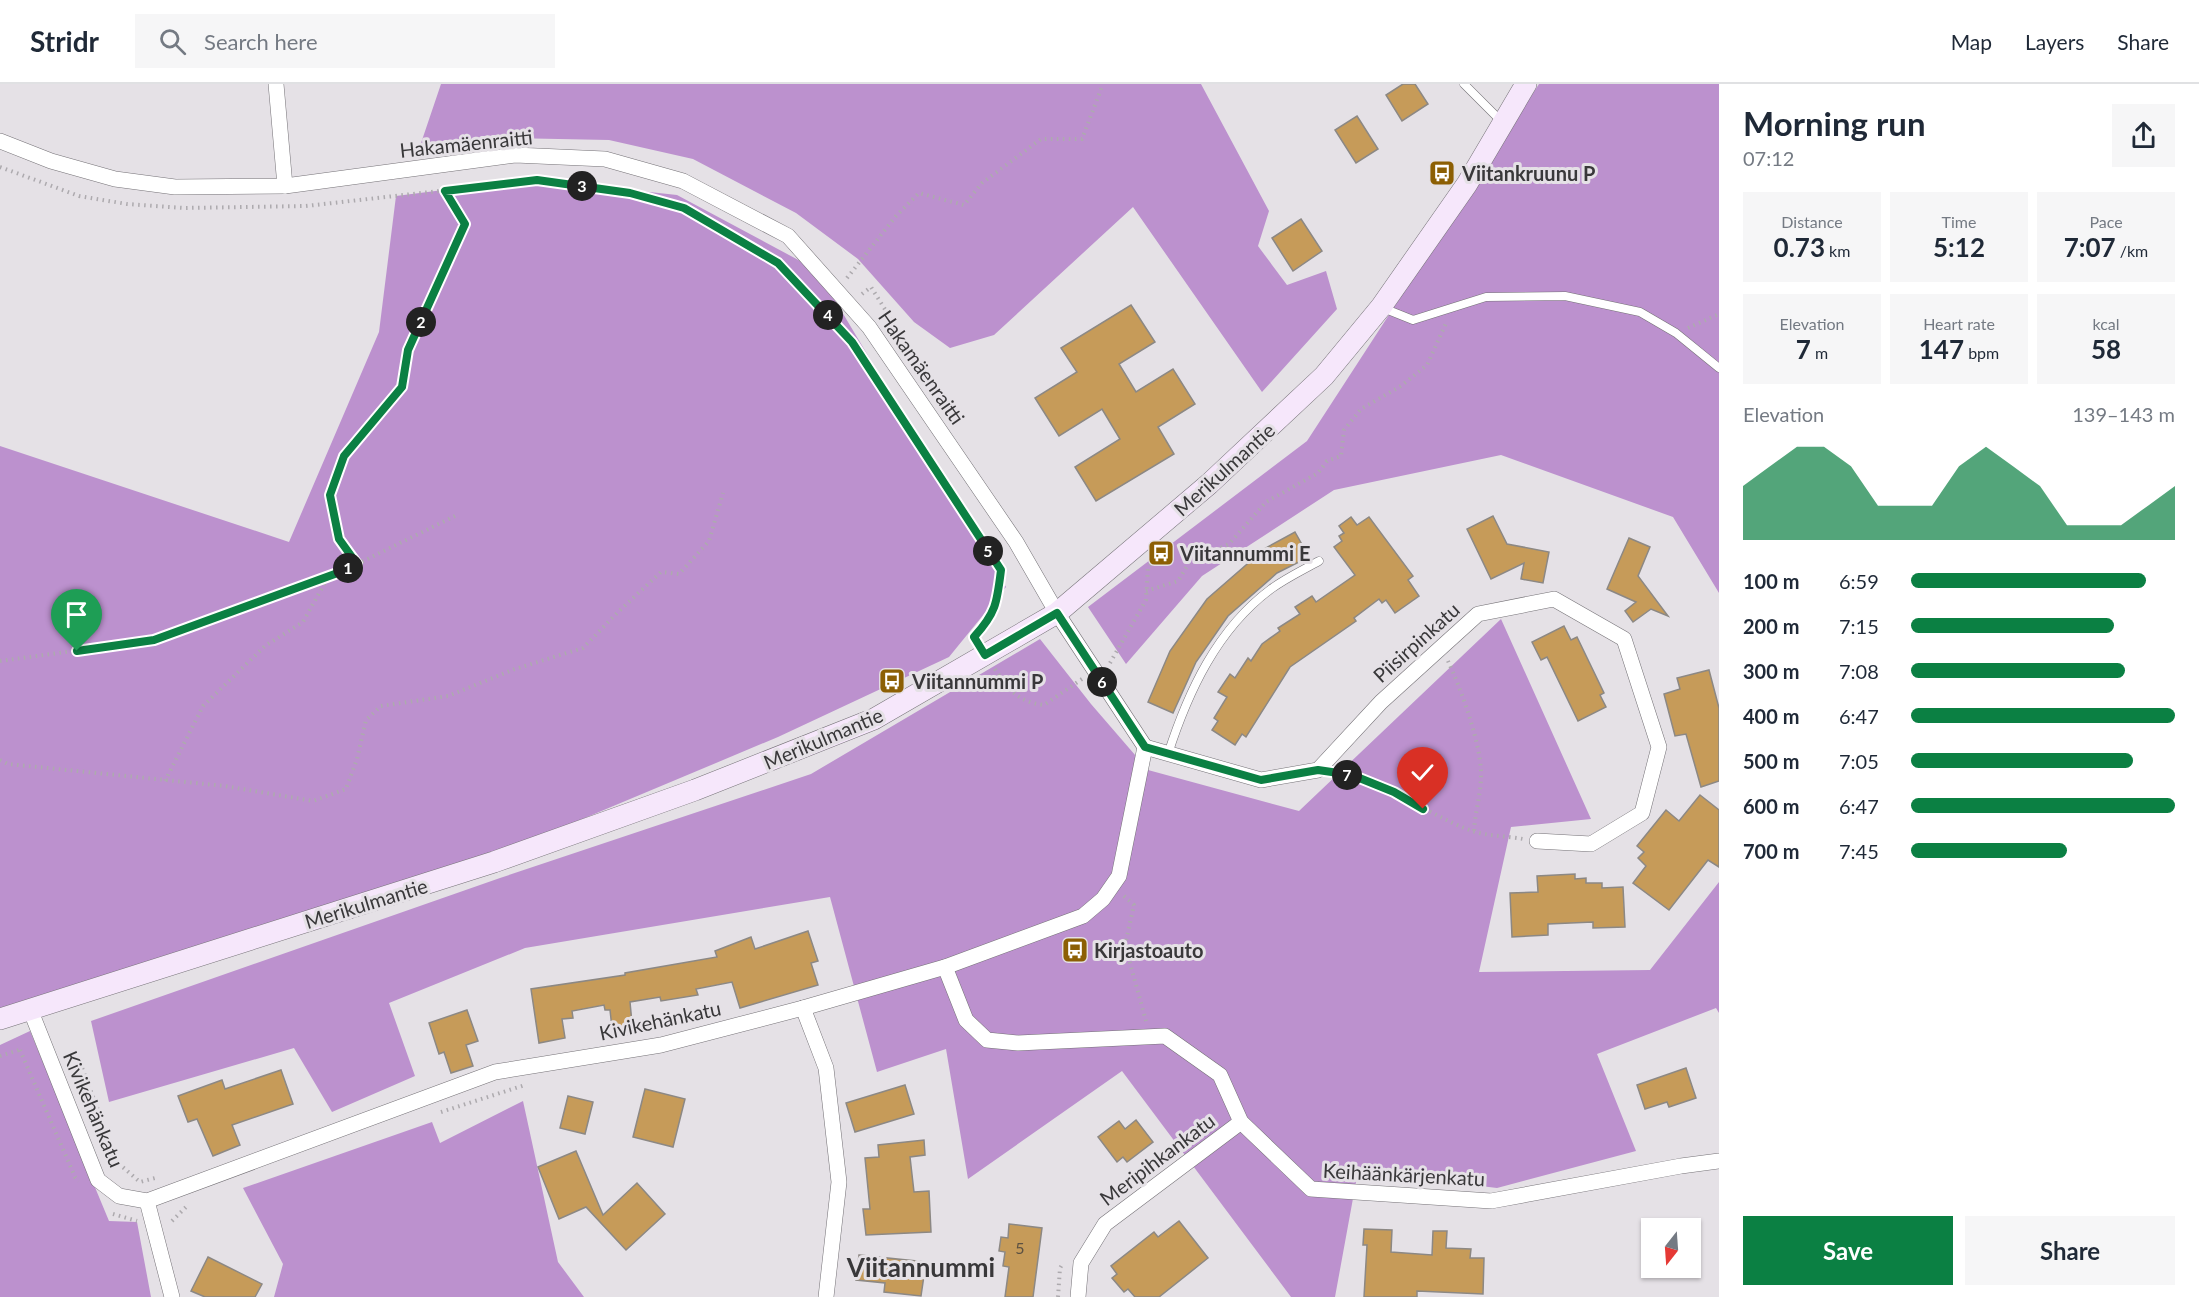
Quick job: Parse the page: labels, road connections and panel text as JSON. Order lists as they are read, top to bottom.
{
  "streets": {
    "street": [
      "Hakamäenraitti",
      "Merikulmantie",
      "Piisirpinkatu",
      "Kivikehänkatu",
      "Meripihkankatu",
      "Keihäänkärjenkatu"
    ]
  },
  "crossings": [
    ["Hakamäenraitti", "Merikulmantie"],
    ["Merikulmantie", "Kivikehänkatu"],
    ["Kivikehänkatu", "Keihäänkärjenkatu"],
    ["Meripihkankatu", "Keihäänkärjenkatu"]
  ],
  "districts": ["Viitannummi"],
  "places": {
    "bus stop": [
      "Viitankruunu P",
      "Viitannummi E",
      "Viitannummi P",
      "Kirjastoauto"
    ]
  },
  "house_numbers": ["5"],
  "north": "bottom",
  "page": {
    "header": "Stridr",
    "search": "Search here",
    "nav": ["Map", "Layers", "Share"],
    "heading": ["Morning run", "07:12"],
    "pins": [
      "3",
      "4",
      "2",
      "5",
      "1",
      "6",
      "7"
    ],
    "stats": [
      ["Distance", "0.73 km"],
      ["Time", "5:12"],
      ["Pace", "7:07 /km"],
      ["Elevation", "7 m"],
      ["Heart rate", "147 bpm"],
      ["kcal", "58"]
    ],
    "chart": ["Elevation", "139–143 m"],
    "list": [
      {
        "name": "100 m",
        "note": "6:59"
      },
      {
        "name": "200 m",
        "note": "7:15"
      },
      {
        "name": "300 m",
        "note": "7:08"
      },
      {
        "name": "400 m",
        "note": "6:47"
      },
      {
        "name": "500 m",
        "note": "7:05"
      },
      {
        "name": "600 m",
        "note": "6:47"
      },
      {
        "name": "700 m",
        "note": "7:45"
      }
    ],
    "buttons": ["Save", "Share"]
  }
}
